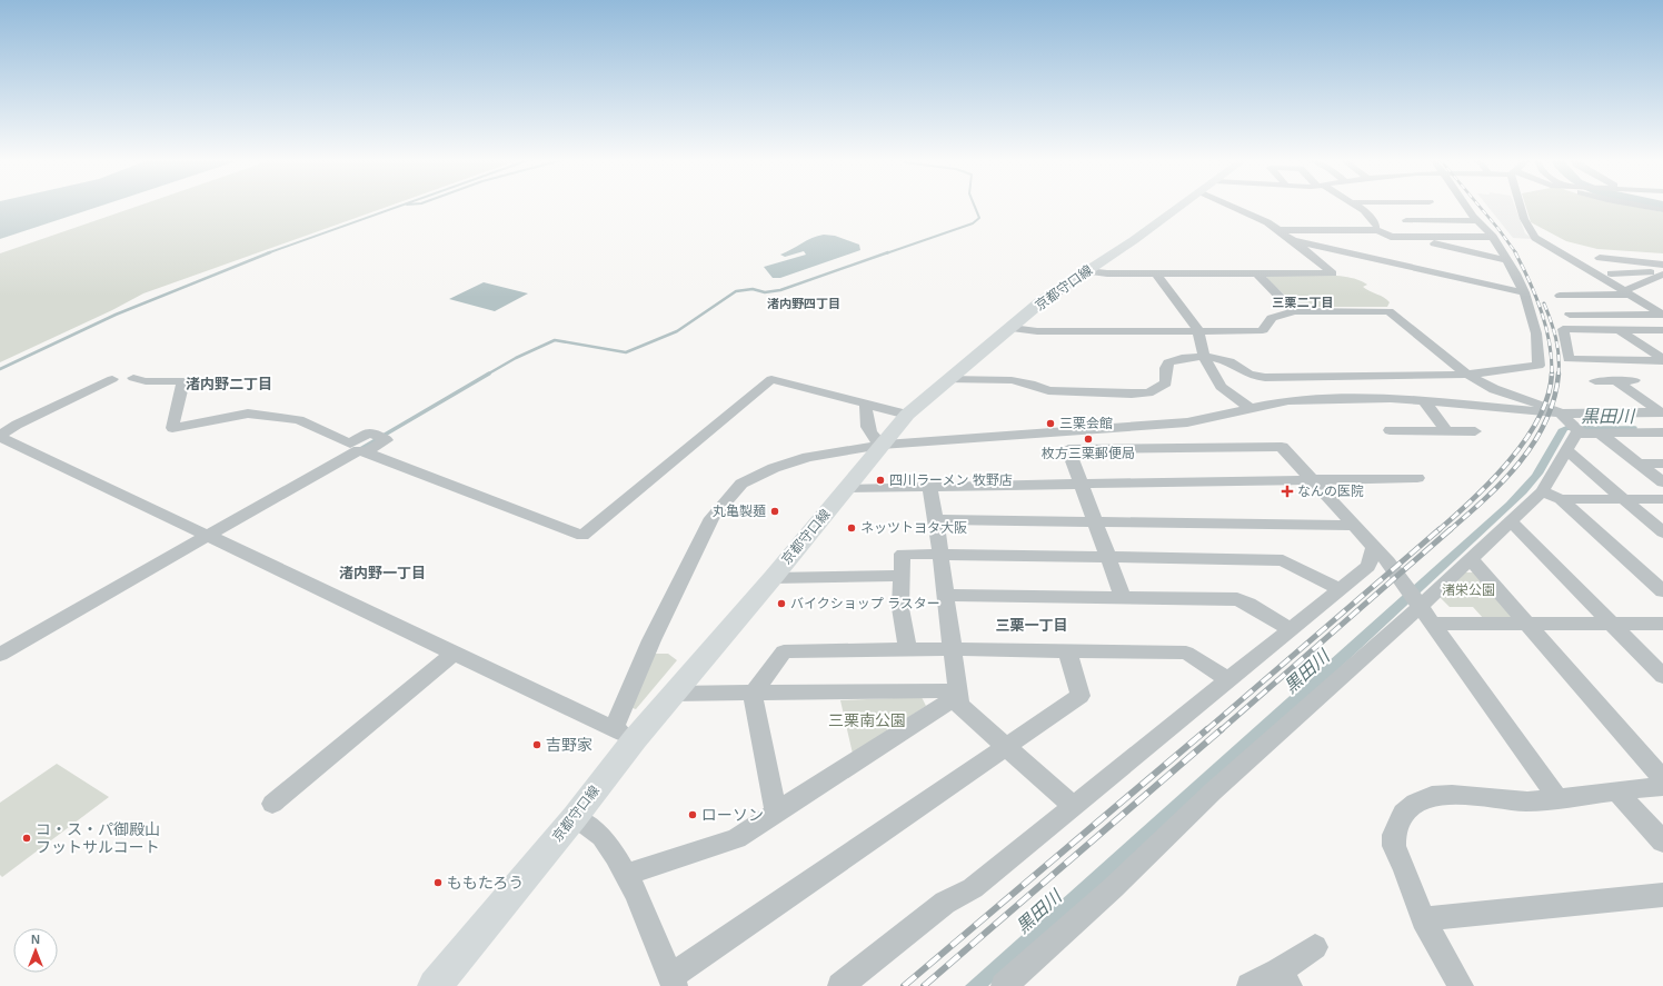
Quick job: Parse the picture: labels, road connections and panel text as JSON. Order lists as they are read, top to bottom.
{
  "streets": {
    "main road": ["京都守口線"]
  },
  "districts": [
    "三栗二丁目",
    "渚内野四丁目",
    "渚内野二丁目",
    "渚内野一丁目",
    "三栗一丁目"
  ],
  "water": ["黒田川"],
  "parks": ["渚栄公園", "三栗南公園"],
  "places": {
    "other": [
      "三栗会館",
      "枚方三栗郵便局",
      "四川ラーメン 牧野店",
      "丸亀製麺",
      "ネッツトヨタ大阪",
      "バイクショップ ラスター",
      "吉野家",
      "ローソン",
      "コ・ス・パ御殿山 フットサルコート",
      "ももたろう"
    ],
    "health": ["なんの医院"]
  },
  "north": "top"
}
